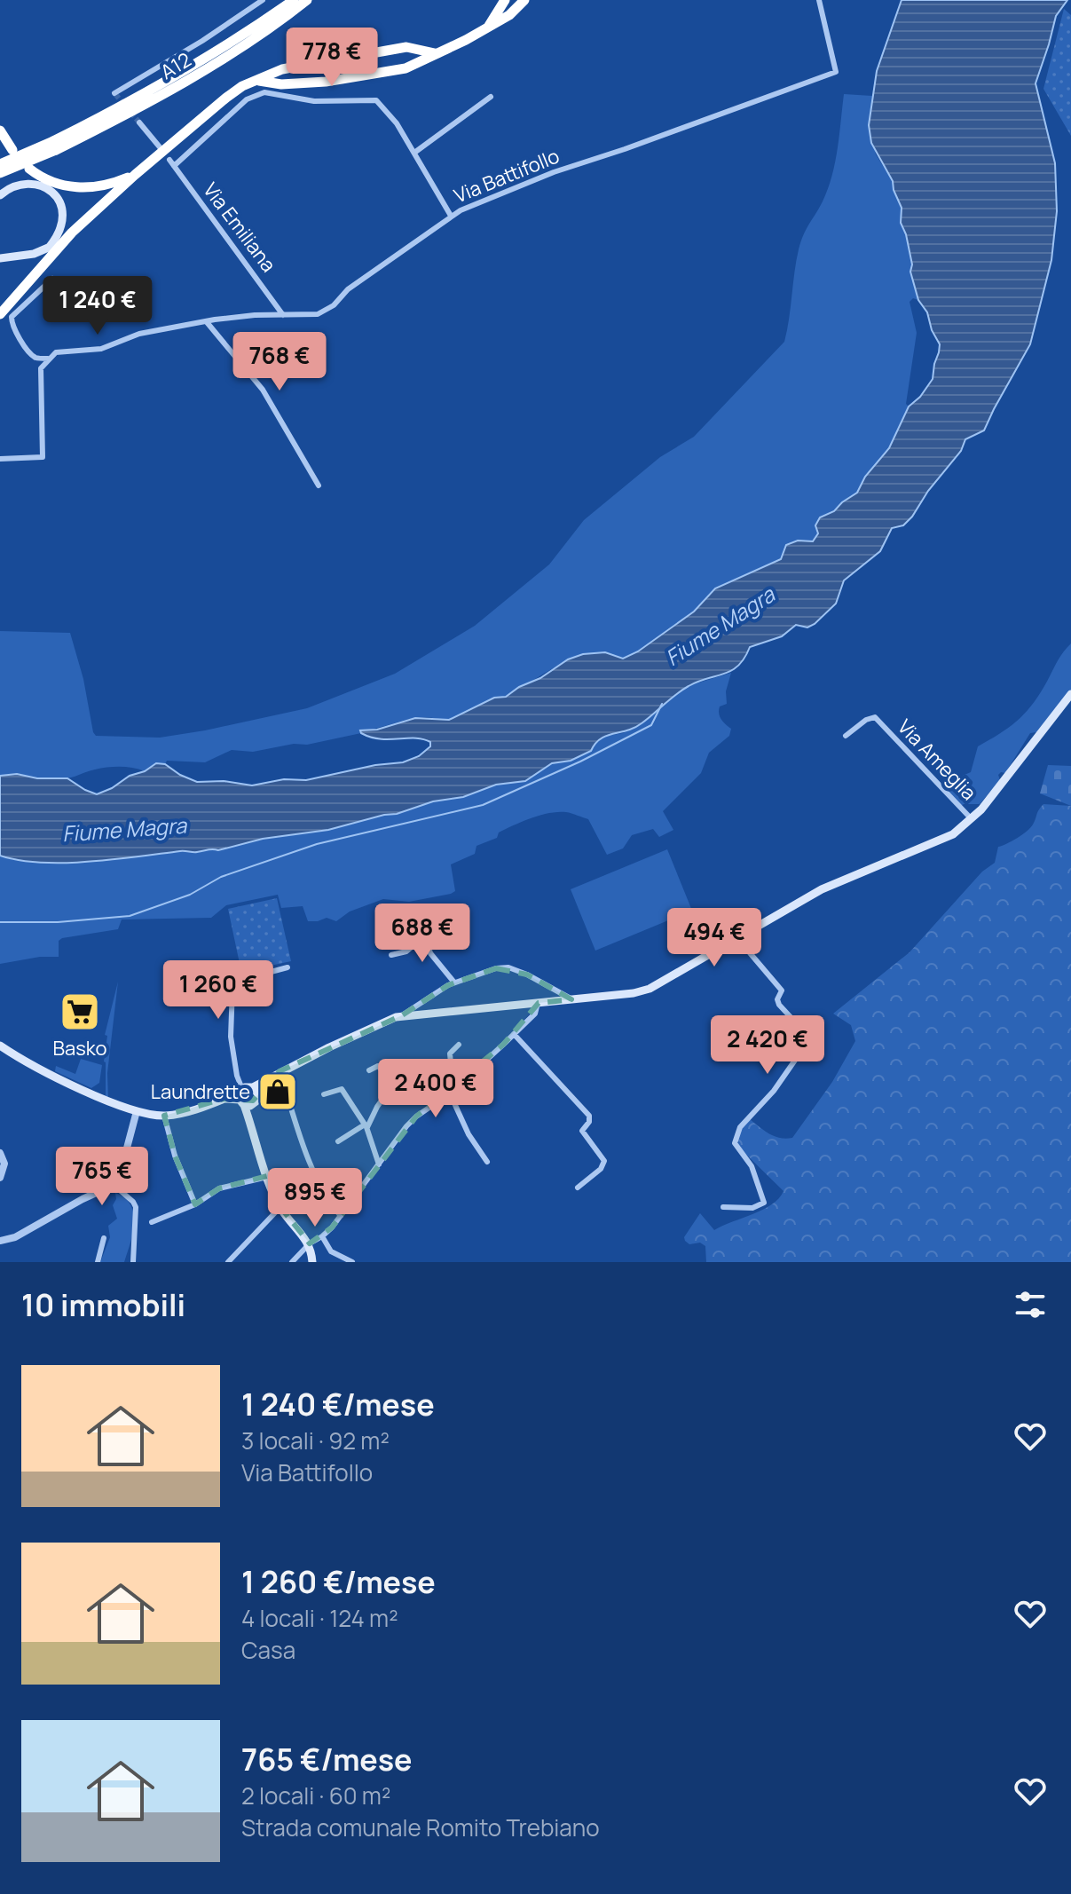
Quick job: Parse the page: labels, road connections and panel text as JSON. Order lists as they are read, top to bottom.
{
  "streets": {
    "highway": ["A12"],
    "street": ["Via Battifollo", "Via Emiliana", "Via Ameglia"]
  },
  "crossings": [
    ["Via Battifollo", "Via Emiliana"]
  ],
  "water": ["Fiume Magra"],
  "places": {
    "supermarket": ["Basko"],
    "shop": ["Laundrette"]
  },
  "page": {
    "price": [
      "778 €",
      "1 240 €",
      "768 €",
      "688 €",
      "494 €",
      "1 260 €",
      "2 420 €",
      "2 400 €",
      "765 €",
      "895 €"
    ],
    "heading": "10 immobili",
    "list": [
      {
        "name": "1 240 €/mese",
        "note": "3 locali · 92 m² · Via Battifollo"
      },
      {
        "name": "1 260 €/mese",
        "note": "4 locali · 124 m² · Casa"
      },
      {
        "name": "765 €/mese",
        "note": "2 locali · 60 m² · Strada comunale Romito Trebiano"
      }
    ]
  }
}
